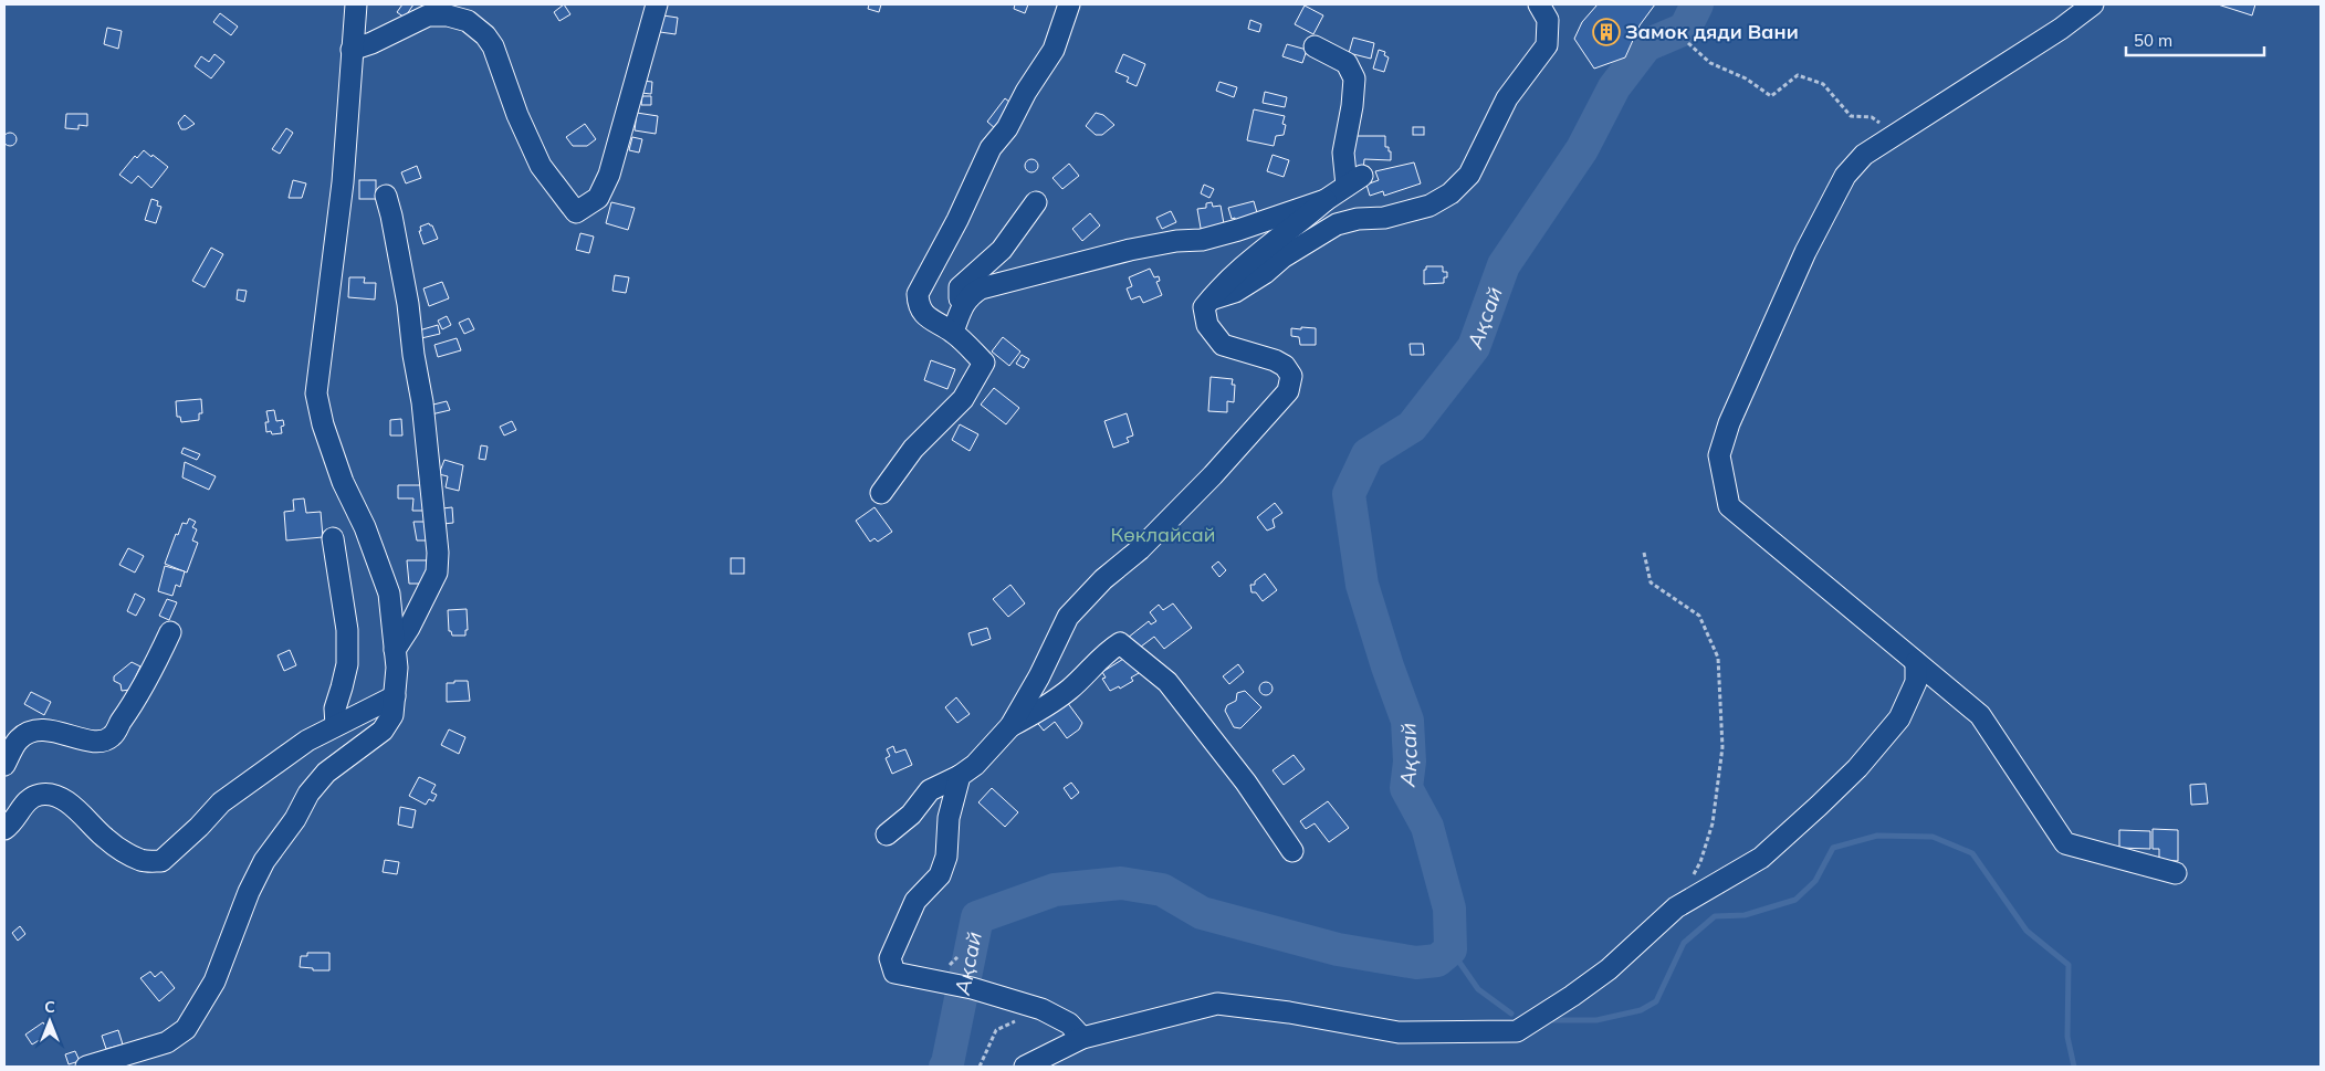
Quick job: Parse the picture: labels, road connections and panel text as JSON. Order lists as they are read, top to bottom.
{
  "water": ["Ақсай"],
  "parks": ["Көклайсай"],
  "places": {
    "building": ["Замок дяди Вани"]
  },
  "scale_bar": "50 m",
  "north": "top"
}
